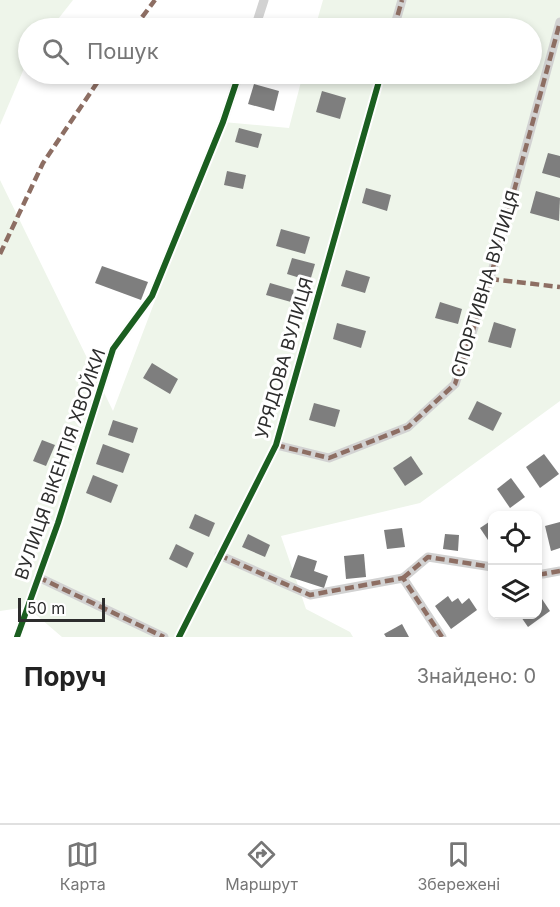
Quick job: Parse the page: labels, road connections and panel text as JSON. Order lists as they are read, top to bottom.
{
  "streets": {
    "street": ["СПОРТИВНА ВУЛИЦЯ", "УРЯДОВА ВУЛИЦЯ", "ВУЛИЦЯ ВІКЕНТІЯ ХВОЙКИ"]
  },
  "crossings": [
    ["СПОРТИВНА ВУЛИЦЯ", "УРЯДОВА ВУЛИЦЯ"]
  ],
  "scale_bar": "50 m",
  "page": {
    "search": "Пошук",
    "scale": "50 m",
    "heading": ["Поруч", "Знайдено: 0"],
    "nav": ["Карта", "Маршрут", "Збережені"]
  }
}
